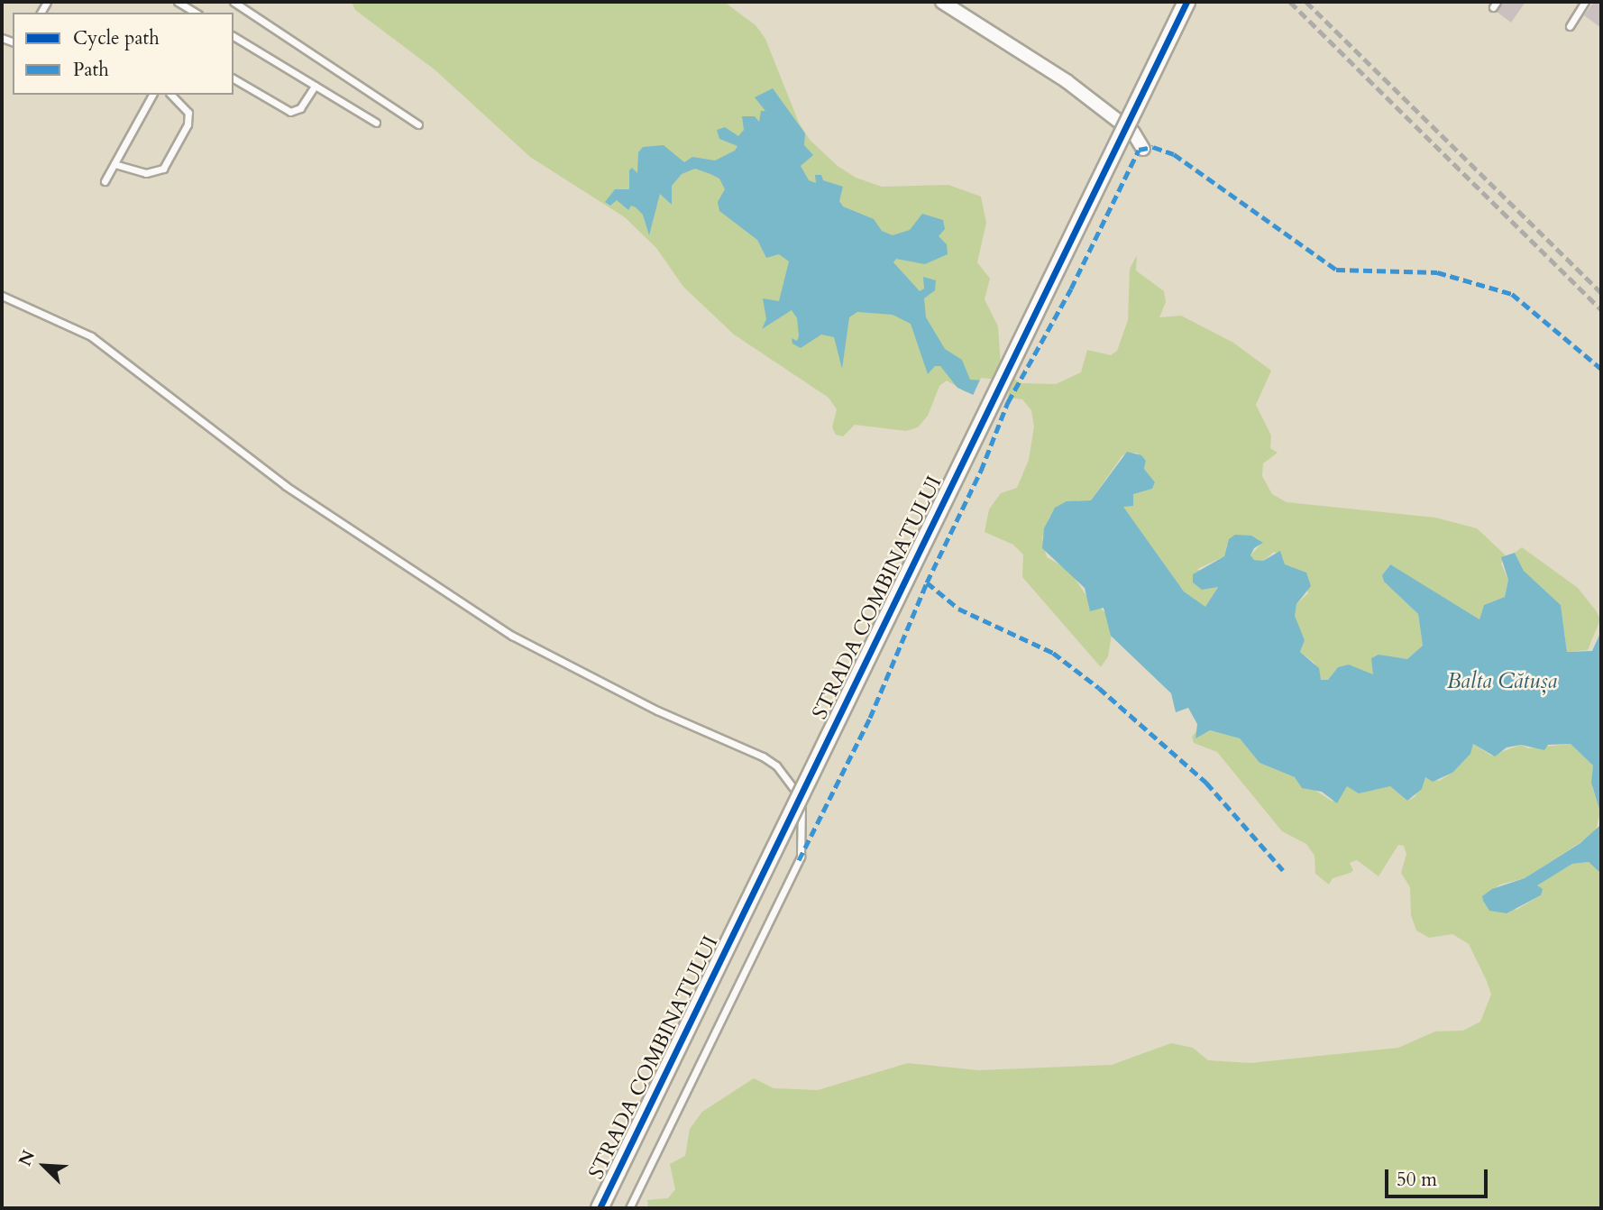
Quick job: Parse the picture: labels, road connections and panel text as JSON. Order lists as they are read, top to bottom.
{
  "streets": {
    "street": ["STRADA COMBINATULUI"]
  },
  "water": ["Balta Cătușa"],
  "legend": ["Cycle path", "Path"],
  "scale_bar": "50 m",
  "north": "top left"
}
